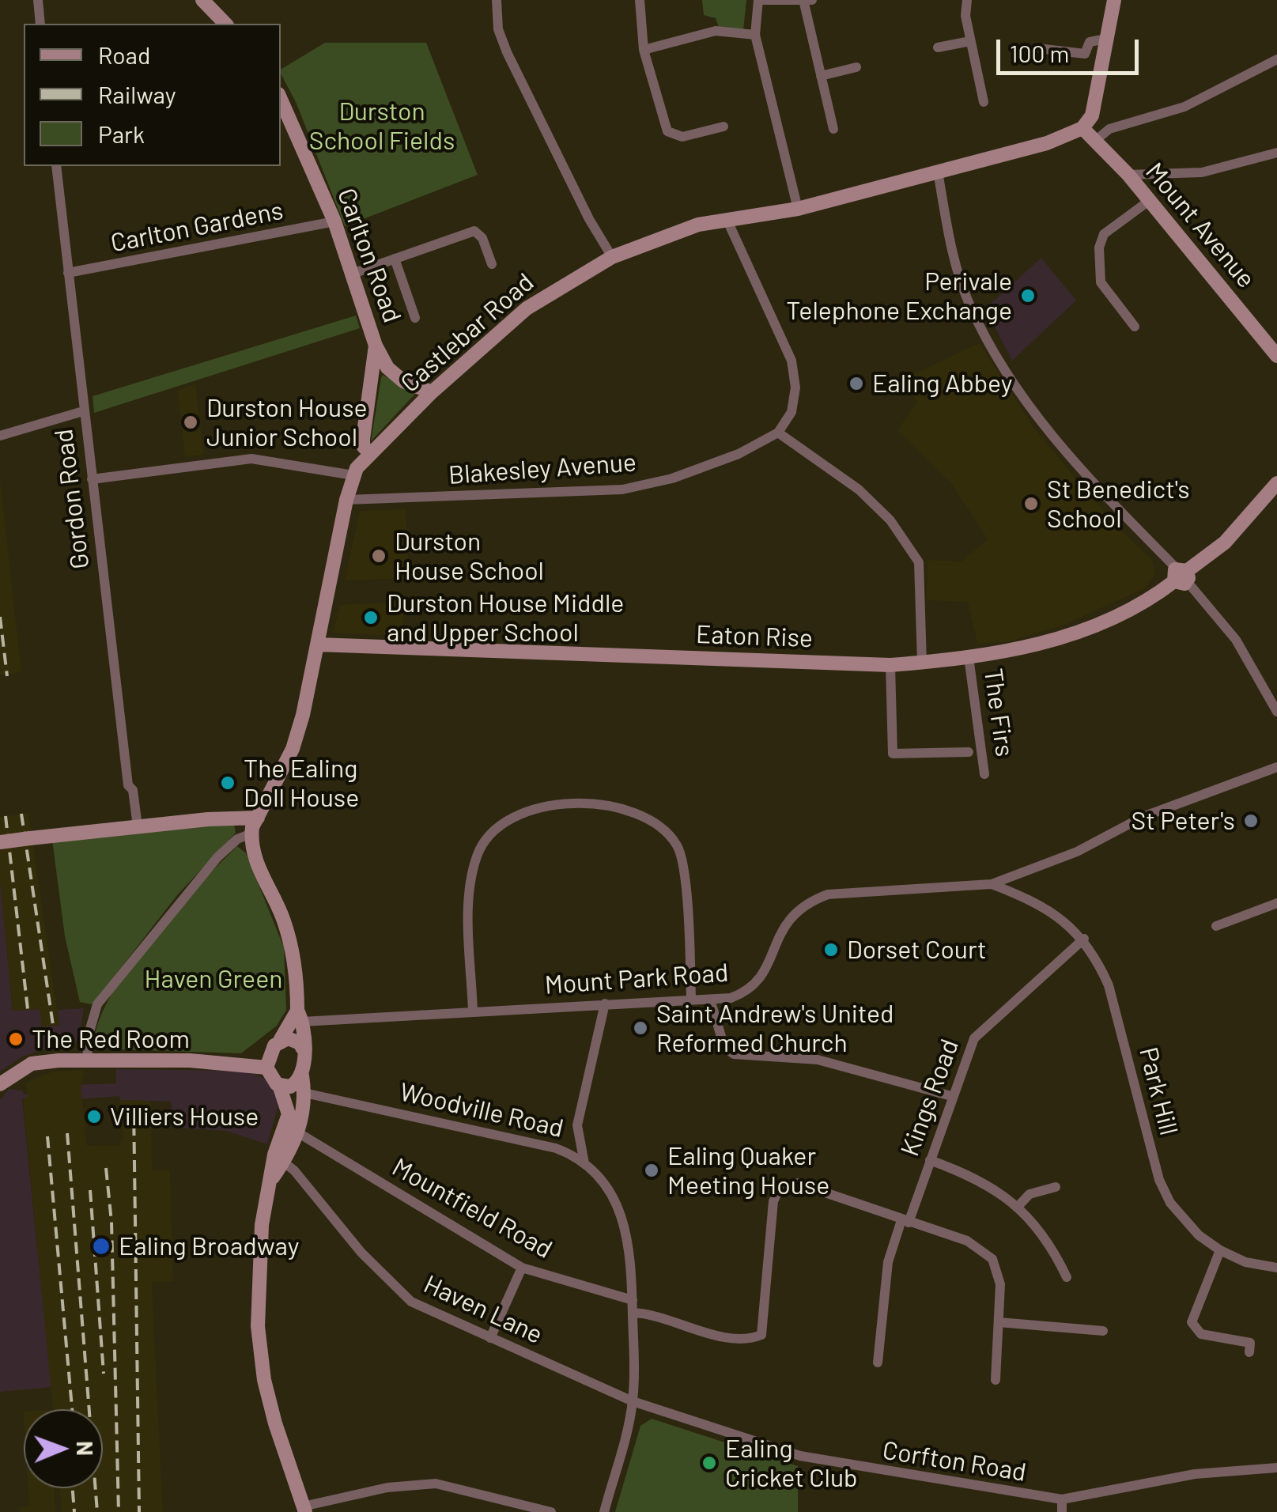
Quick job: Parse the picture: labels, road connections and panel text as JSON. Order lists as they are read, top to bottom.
{
  "streets": {
    "street": [
      "Mount Avenue",
      "Carlton Gardens",
      "Carlton Road",
      "Castlebar Road",
      "Blakesley Avenue",
      "Gordon Road",
      "Eaton Rise",
      "The Firs",
      "Mount Park Road",
      "Park Hill",
      "Kings Road",
      "Woodville Road",
      "Mountfield Road",
      "Haven Lane",
      "Corfton Road"
    ]
  },
  "crossings": [
    ["Mount Avenue", "Castlebar Road"],
    ["Carlton Gardens", "Carlton Road"],
    ["Carlton Gardens", "Gordon Road"],
    ["Carlton Road", "Castlebar Road"],
    ["Castlebar Road", "Blakesley Avenue"],
    ["Castlebar Road", "Eaton Rise"],
    ["Eaton Rise", "The Firs"],
    ["Mount Park Road", "Park Hill"],
    ["Park Hill", "Kings Road"],
    ["Woodville Road", "Mountfield Road"],
    ["Woodville Road", "Haven Lane"],
    ["Woodville Road", "Corfton Road"],
    ["Haven Lane", "Corfton Road"]
  ],
  "parks": ["Durston School Fields", "Haven Green"],
  "places": [
    "Perivale Telephone Exchange",
    "Ealing Abbey",
    "Durston House Junior School",
    "St Benedict's School",
    "Durston House School",
    "Durston House Middle and Upper School",
    "The Ealing Doll House",
    "St Peter's",
    "Dorset Court",
    "Saint Andrew's United Reformed Church",
    "The Red Room",
    "Villiers House",
    "Ealing Quaker Meeting House",
    "Ealing Broadway",
    "Ealing Cricket Club"
  ],
  "legend": ["Road", "Railway", "Park"],
  "scale_bar": "100 m",
  "north": "right"
}
